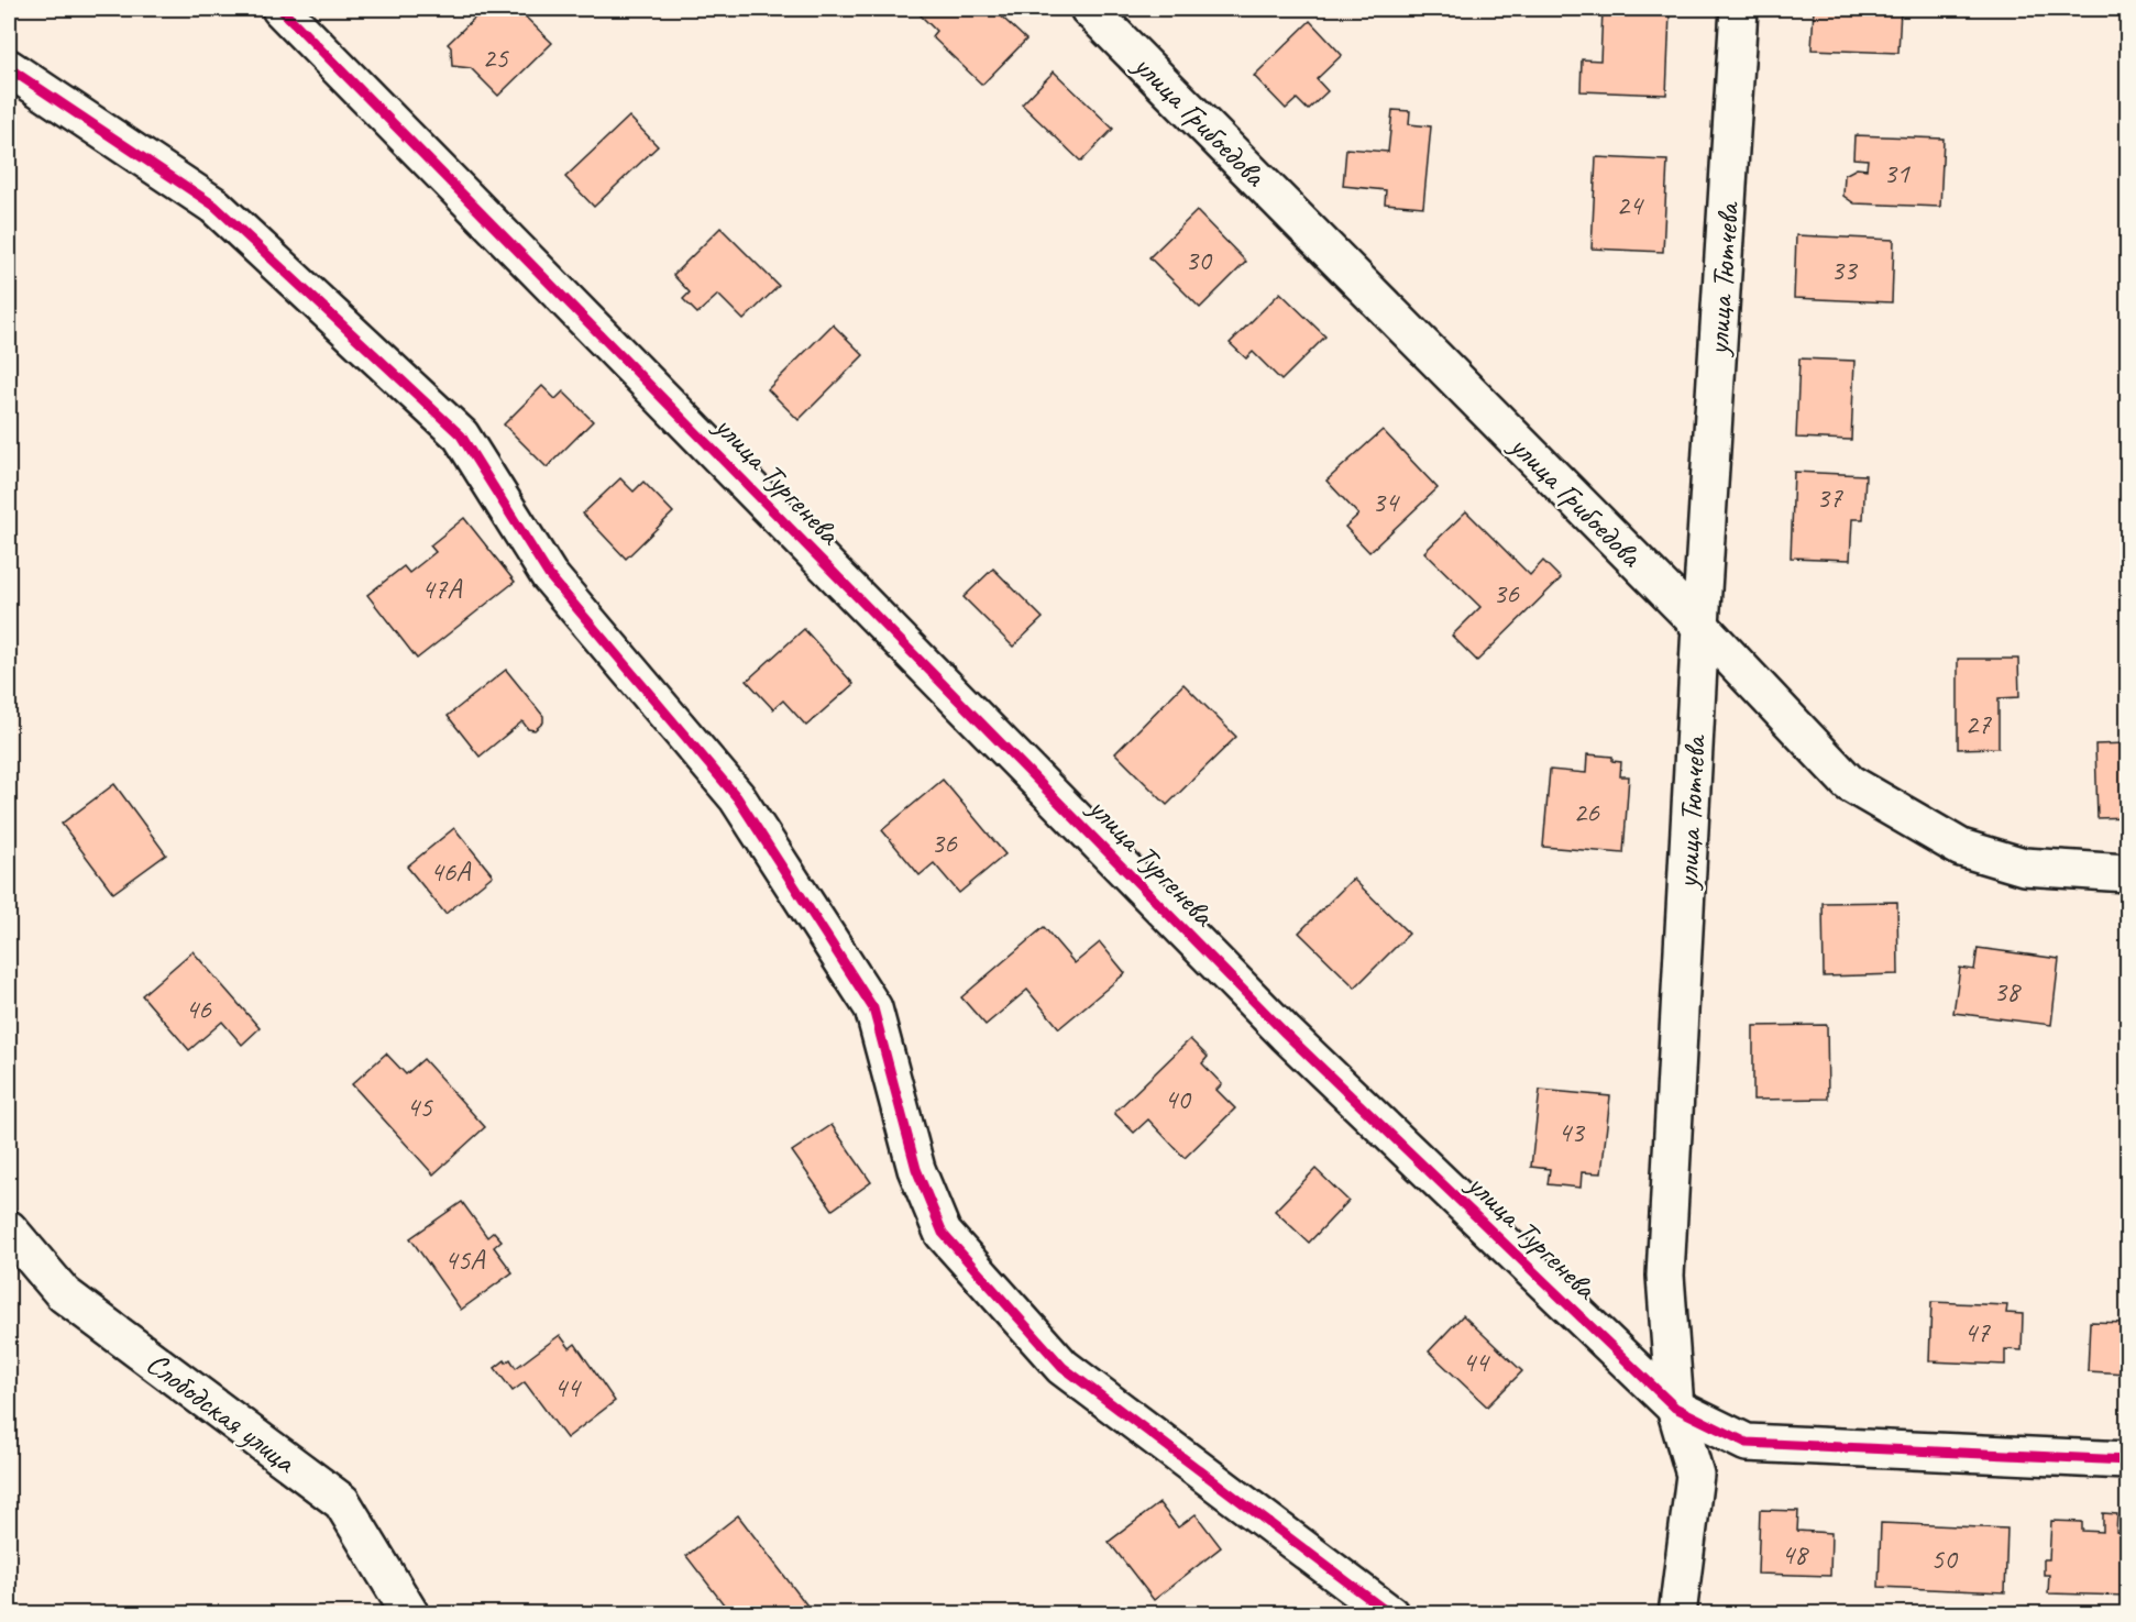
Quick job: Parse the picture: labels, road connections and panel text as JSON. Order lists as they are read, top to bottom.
{
  "streets": {
    "street": [
      "улица Грибоедова",
      "улица Тютчева",
      "улица Тургенева",
      "Слободская улица"
    ]
  },
  "crossings": [
    ["улица Грибоедова", "улица Тютчева"],
    ["улица Тютчева", "улица Тургенева"]
  ],
  "house_numbers": [
    "25",
    "31",
    "24",
    "30",
    "33",
    "37",
    "34",
    "47А",
    "36",
    "27",
    "26",
    "36",
    "46А",
    "38",
    "46",
    "40",
    "45",
    "43",
    "45А",
    "47",
    "44",
    "44",
    "48",
    "50"
  ]
}
